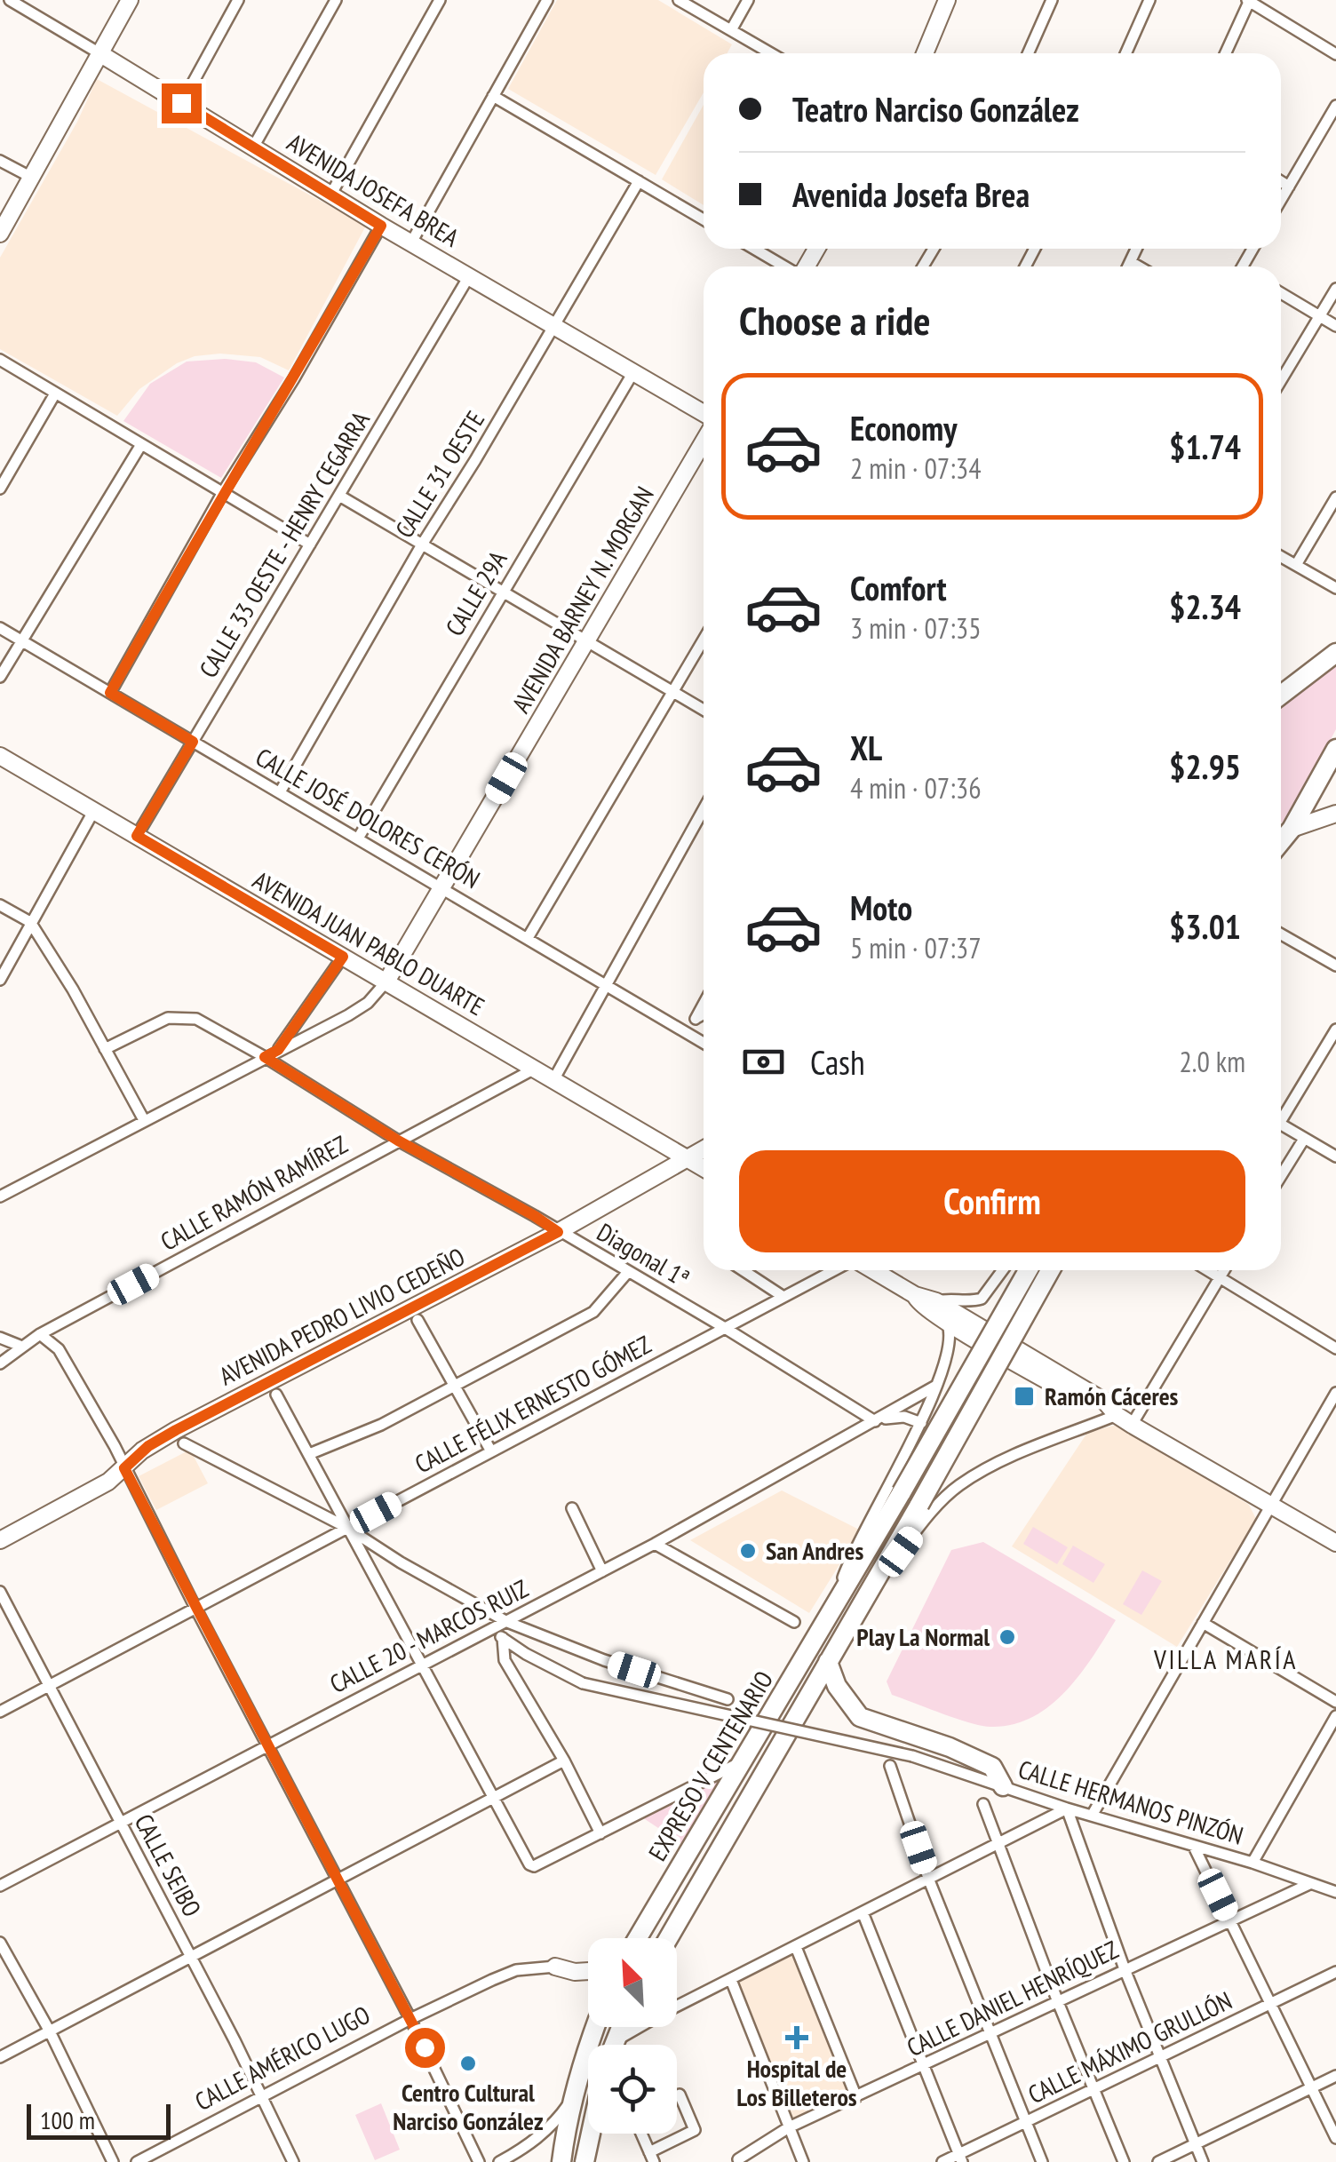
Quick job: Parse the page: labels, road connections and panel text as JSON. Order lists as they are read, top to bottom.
{
  "streets": {
    "main road": [
      "AVENIDA JOSEFA BREA",
      "AVENIDA BARNEY N. MORGAN",
      "AVENIDA JUAN PABLO DUARTE",
      "AVENIDA PEDRO LIVIO CEDEÑO",
      "EXPRESO V CENTENARIO",
      "CALLE AMÉRICO LUGO"
    ],
    "street": [
      "CALLE 31 OESTE",
      "CALLE 33 OESTE - HENRY CEGARRA",
      "CALLE 29A",
      "CALLE JOSÉ DOLORES CERÓN",
      "CALLE RAMÓN RAMÍREZ",
      "Diagonal 1ª",
      "CALLE FÉLIX ERNESTO GÓMEZ",
      "CALLE 20 - MARCOS RUIZ",
      "CALLE HERMANOS PINZÓN",
      "CALLE SEIBO",
      "CALLE DANIEL HENRÍQUEZ",
      "CALLE MÁXIMO GRULLÓN"
    ]
  },
  "crossings": [
    ["AVENIDA JOSEFA BREA", "CALLE 31 OESTE"],
    ["AVENIDA JOSEFA BREA", "CALLE 33 OESTE - HENRY CEGARRA"],
    ["AVENIDA JOSEFA BREA", "CALLE 29A"],
    ["CALLE 31 OESTE", "CALLE JOSÉ DOLORES CERÓN"],
    ["CALLE 33 OESTE - HENRY CEGARRA", "CALLE JOSÉ DOLORES CERÓN"],
    ["CALLE 33 OESTE - HENRY CEGARRA", "AVENIDA JUAN PABLO DUARTE"],
    ["CALLE 29A", "CALLE JOSÉ DOLORES CERÓN"],
    ["AVENIDA BARNEY N. MORGAN", "CALLE JOSÉ DOLORES CERÓN"],
    ["AVENIDA BARNEY N. MORGAN", "AVENIDA JUAN PABLO DUARTE"],
    ["AVENIDA JUAN PABLO DUARTE", "CALLE RAMÓN RAMÍREZ"],
    ["AVENIDA JUAN PABLO DUARTE", "AVENIDA PEDRO LIVIO CEDEÑO"],
    ["CALLE RAMÓN RAMÍREZ", "Diagonal 1ª"],
    ["Diagonal 1ª", "AVENIDA PEDRO LIVIO CEDEÑO"],
    ["Diagonal 1ª", "CALLE FÉLIX ERNESTO GÓMEZ"],
    ["Diagonal 1ª", "CALLE 20 - MARCOS RUIZ"],
    ["CALLE FÉLIX ERNESTO GÓMEZ", "CALLE SEIBO"],
    ["CALLE 20 - MARCOS RUIZ", "EXPRESO V CENTENARIO"],
    ["CALLE 20 - MARCOS RUIZ", "CALLE SEIBO"],
    ["CALLE HERMANOS PINZÓN", "CALLE DANIEL HENRÍQUEZ"],
    ["CALLE SEIBO", "CALLE AMÉRICO LUGO"]
  ],
  "districts": ["VILLA MARÍA"],
  "places": {
    "transit": ["Ramón Cáceres"],
    "other": ["San Andres", "Play La Normal", "Centro Cultural Narciso González"],
    "health": ["Hospital de Los Billeteros"]
  },
  "scale_bar": "100 m",
  "north": "top left",
  "page": {
    "banner": ["Teatro Narciso González", "Avenida Josefa Brea"],
    "heading": "Choose a ride",
    "list": [
      {
        "name": "Economy",
        "note": "2 min · 07:34",
        "value": "$1.74"
      },
      {
        "name": "Comfort",
        "note": "3 min · 07:35",
        "value": "$2.34"
      },
      {
        "name": "XL",
        "note": "4 min · 07:36",
        "value": "$2.95"
      },
      {
        "name": "Moto",
        "note": "5 min · 07:37",
        "value": "$3.01"
      }
    ],
    "pay": ["Cash", "2.0 km"],
    "buttons": "Confirm",
    "scale": "100 m"
  }
}
